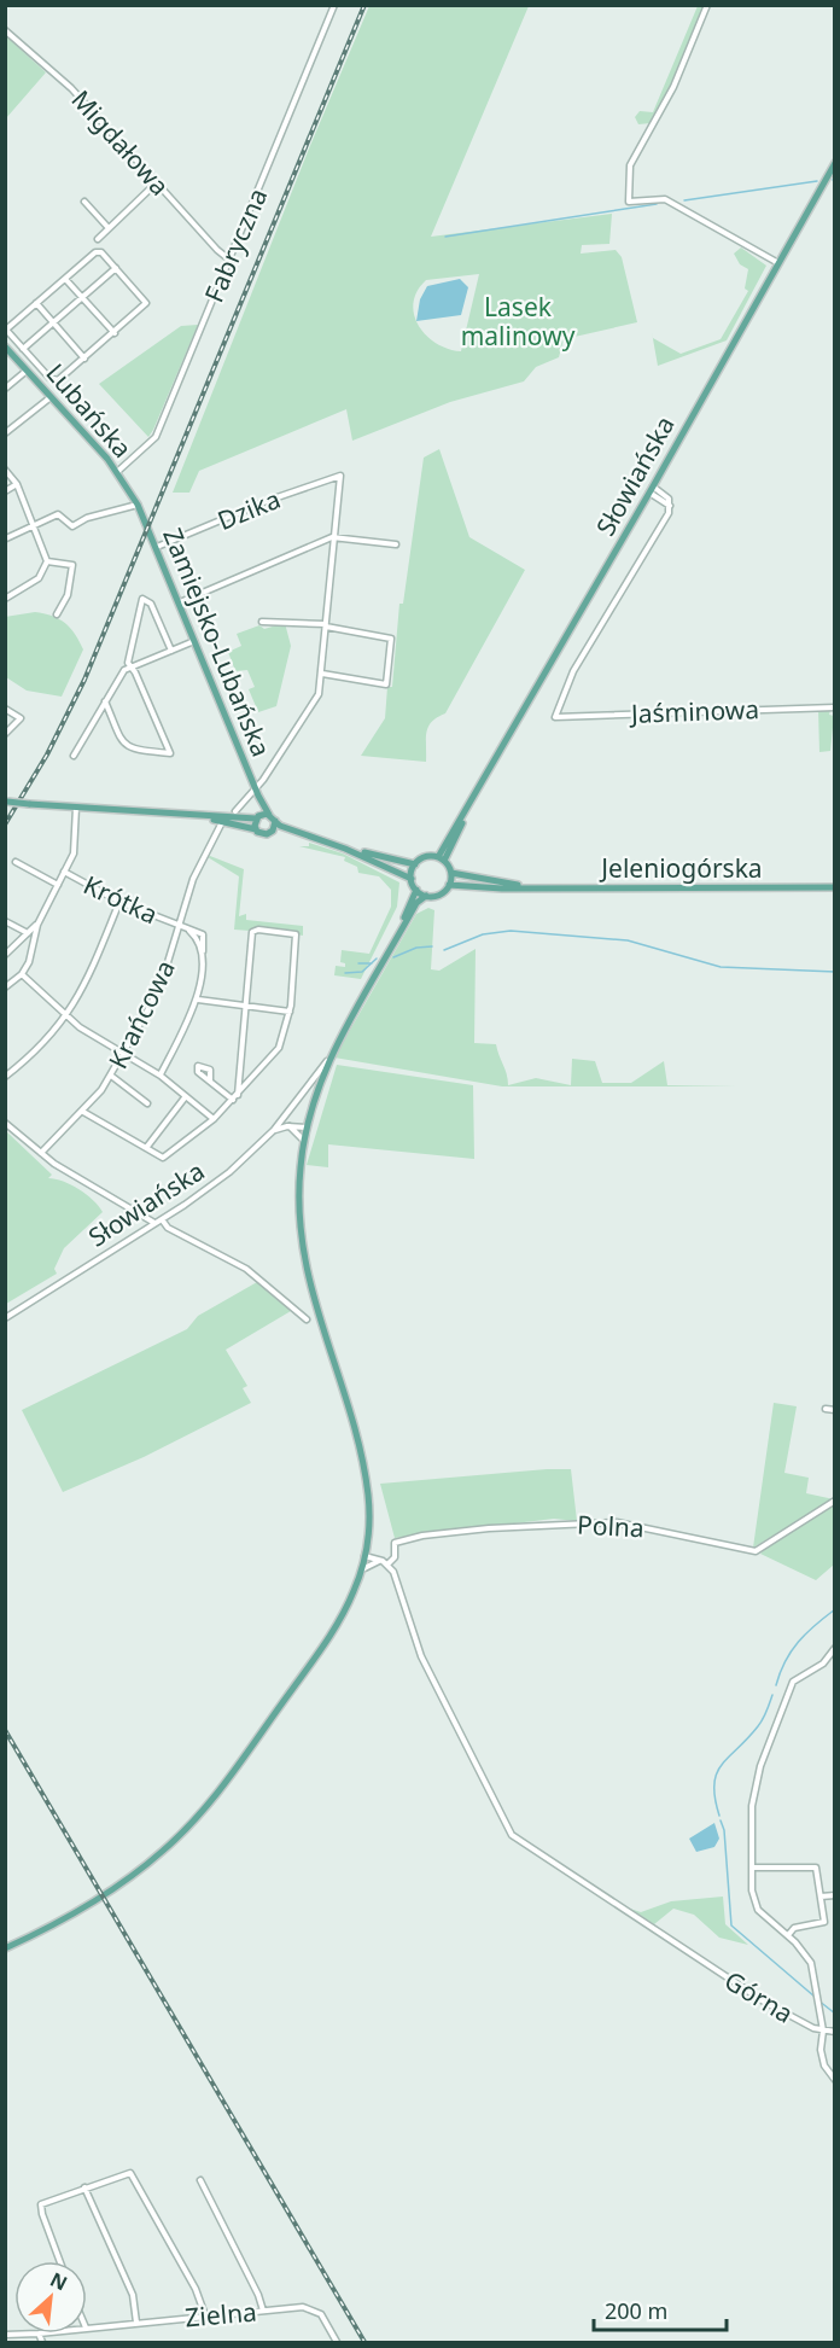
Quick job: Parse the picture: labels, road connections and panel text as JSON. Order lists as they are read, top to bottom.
{
  "streets": {
    "main road": [
      "Lubańska",
      "Słowiańska",
      "Zamiejsko-Lubańska",
      "Jeleniogórska"
    ],
    "street": [
      "Migdałowa",
      "Fabryczna",
      "Dzika",
      "Jaśminowa",
      "Krótka",
      "Krańcowa",
      "Polna",
      "Górna",
      "Zielna"
    ]
  },
  "crossings": [
    ["Migdałowa", "Fabryczna"],
    ["Fabryczna", "Lubańska"],
    ["Lubańska", "Zamiejsko-Lubańska"],
    ["Słowiańska", "Jaśminowa"],
    ["Słowiańska", "Jeleniogórska"],
    ["Dzika", "Zamiejsko-Lubańska"],
    ["Krótka", "Krańcowa"],
    ["Polna", "Górna"]
  ],
  "parks": ["Lasek malinowy"],
  "scale_bar": "200 m",
  "north": "top right"
}
